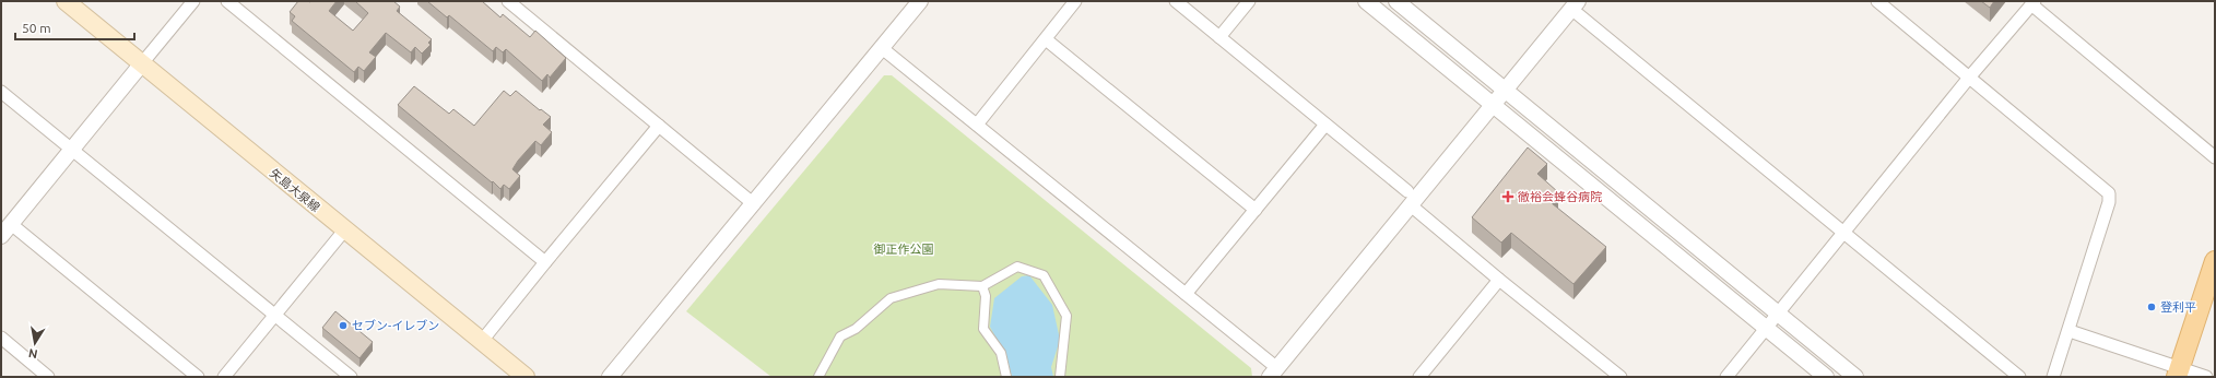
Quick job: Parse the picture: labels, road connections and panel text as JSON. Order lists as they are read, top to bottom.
{
  "streets": {
    "main road": ["矢島大泉線"]
  },
  "parks": ["御正作公園"],
  "places": {
    "health": ["徹裕会蜂谷病院"],
    "other": ["登利平", "セブン-イレブン"]
  },
  "scale_bar": "50 m",
  "north": "bottom"
}
